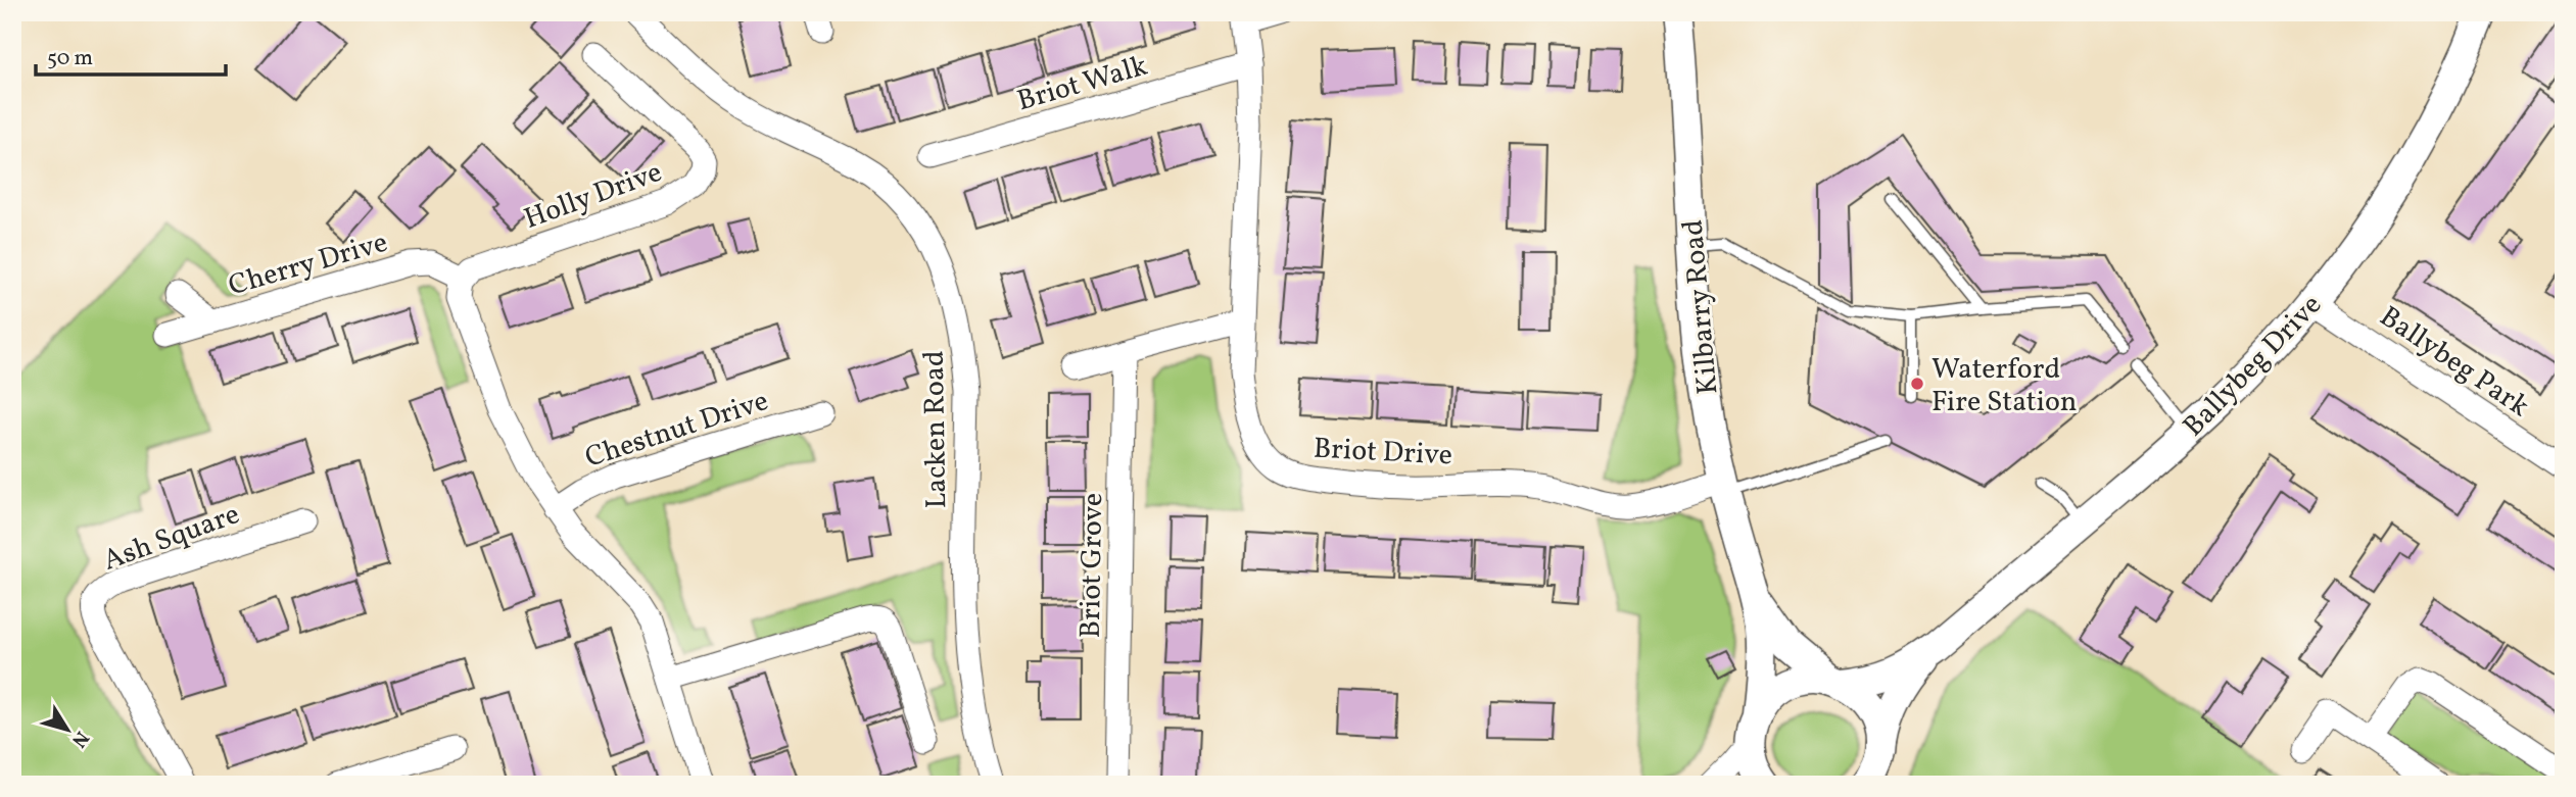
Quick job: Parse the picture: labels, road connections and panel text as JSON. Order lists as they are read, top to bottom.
{
  "streets": {
    "street": [
      "Briot Walk",
      "Holly Drive",
      "Cherry Drive",
      "Kilbarry Road",
      "Ballybeg Park",
      "Ballybeg Drive",
      "Chestnut Drive",
      "Lacken Road",
      "Briot Drive",
      "Ash Square",
      "Briot Grove"
    ]
  },
  "crossings": [
    ["Briot Walk", "Briot Drive"],
    ["Holly Drive", "Cherry Drive"],
    ["Kilbarry Road", "Briot Drive"],
    ["Ballybeg Park", "Ballybeg Drive"]
  ],
  "places": ["Waterford Fire Station"],
  "scale_bar": "50 m",
  "north": "bottom right"
}
